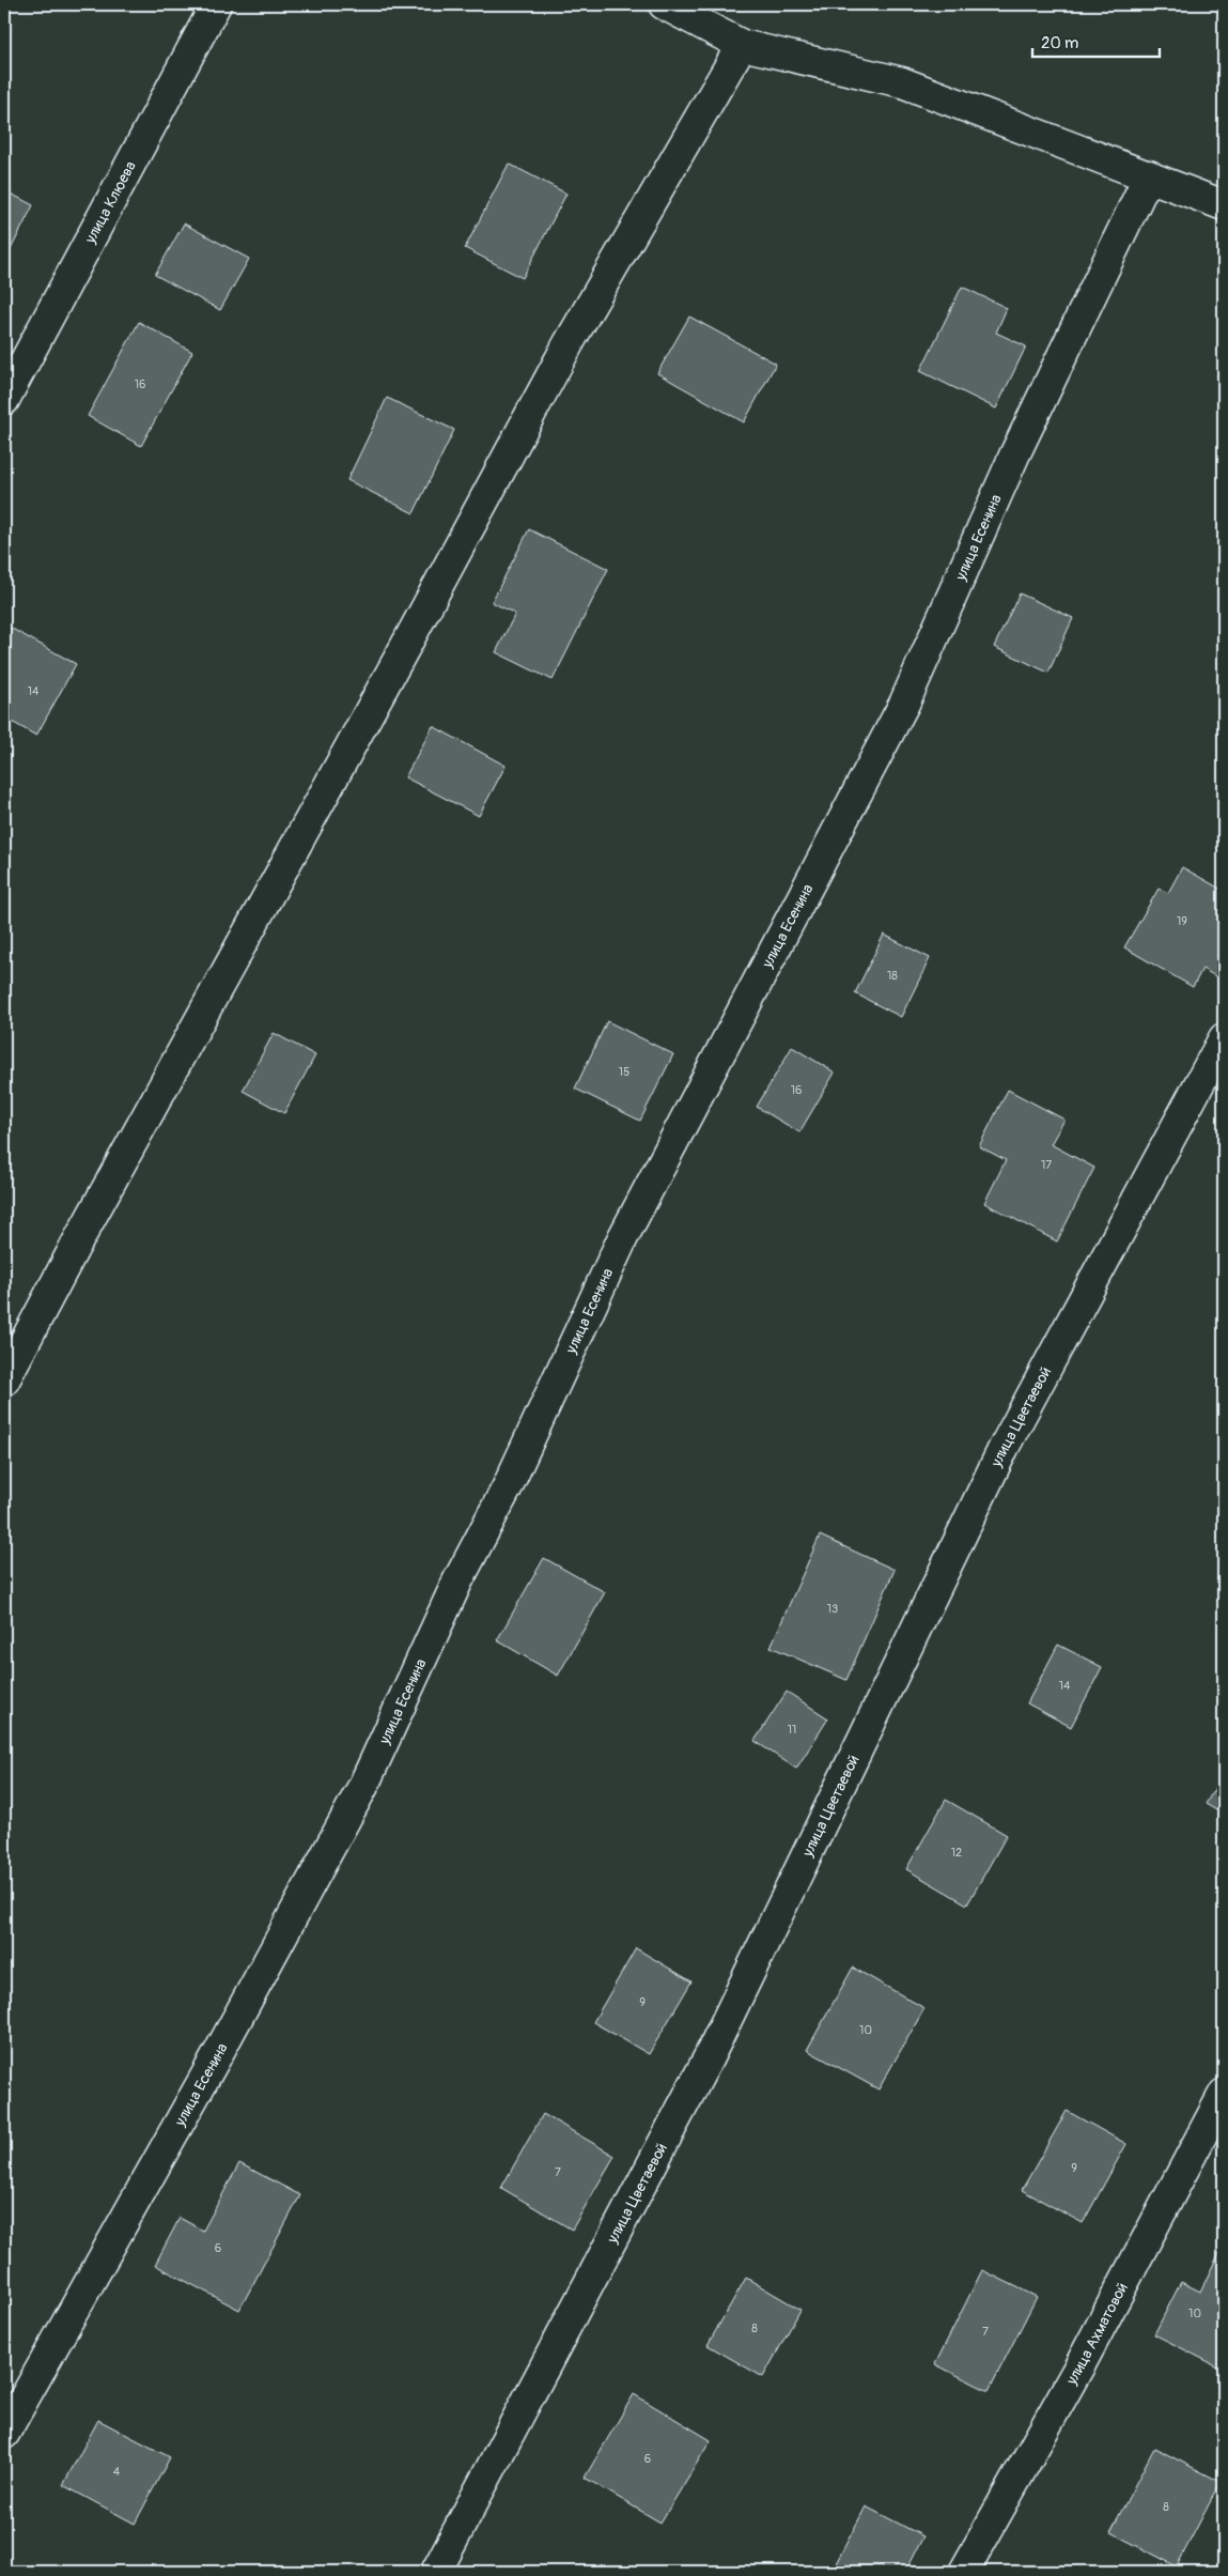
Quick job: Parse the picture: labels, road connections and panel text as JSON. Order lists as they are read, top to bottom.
{
  "streets": {
    "street": [
      "улица Клюева",
      "улица Есенина",
      "улица Цветаевой",
      "улица Ахматовой"
    ]
  },
  "house_numbers": [
    "16",
    "14",
    "19",
    "18",
    "15",
    "16",
    "17",
    "13",
    "14",
    "11",
    "12",
    "9",
    "10",
    "9",
    "7",
    "6",
    "10",
    "8",
    "7",
    "6",
    "4",
    "8"
  ],
  "scale_bar": "20 m"
}
